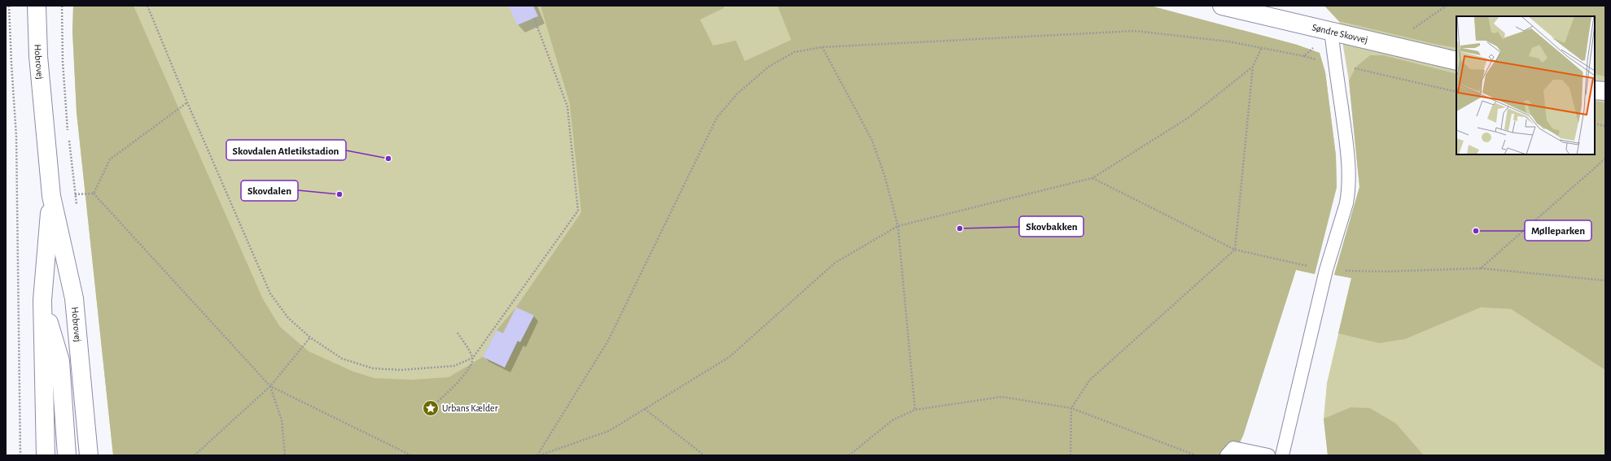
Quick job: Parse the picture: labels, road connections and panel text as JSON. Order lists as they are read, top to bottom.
{
  "streets": {
    "main road": ["Søndre Skovvej", "Hobrovej"]
  },
  "places": {
    "other": [
      "Skovdalen Atletikstadion",
      "Skovdalen",
      "Skovbakken",
      "Mølleparken"
    ],
    "place": ["Urbans Kælder"]
  }
}
